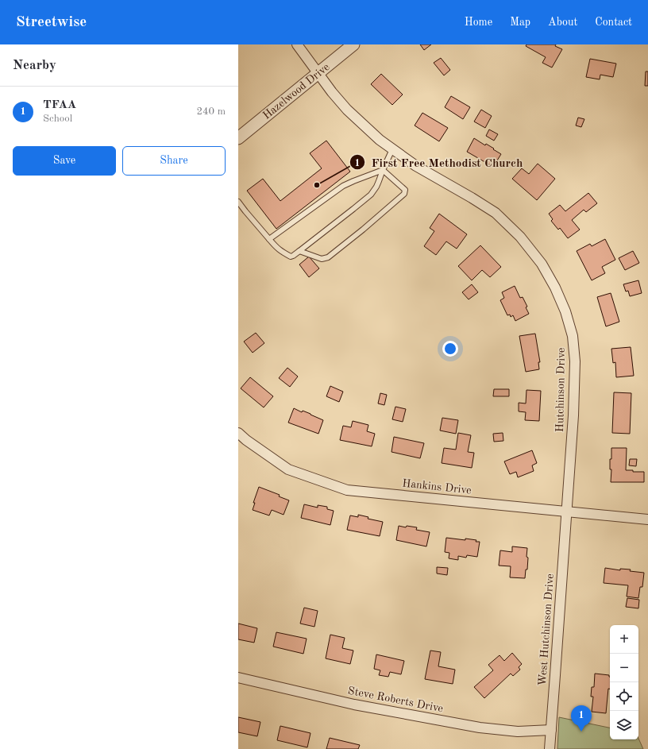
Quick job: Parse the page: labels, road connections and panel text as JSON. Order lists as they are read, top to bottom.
{
  "streets": {
    "street": [
      "Hazelwood Drive",
      "Hutchinson Drive",
      "Hankins Drive",
      "West Hutchinson Drive",
      "Steve Roberts Drive"
    ]
  },
  "crossings": [
    ["Hazelwood Drive", "Hutchinson Drive"],
    ["Hutchinson Drive", "Hankins Drive"],
    ["Hutchinson Drive", "West Hutchinson Drive"],
    ["Hankins Drive", "West Hutchinson Drive"],
    ["West Hutchinson Drive", "Steve Roberts Drive"]
  ],
  "places": ["First Free Methodist Church"],
  "page": {
    "header": "Streetwise",
    "nav": [
      "Home",
      "Map",
      "About",
      "Contact"
    ],
    "heading": "Nearby",
    "list": [
      {
        "mark": "1",
        "name": "TFAA",
        "note": "School",
        "value": "240 m"
      }
    ],
    "buttons": ["Save", "Share"],
    "map_buttons": ["+", "−"],
    "pins": "1"
  }
}
